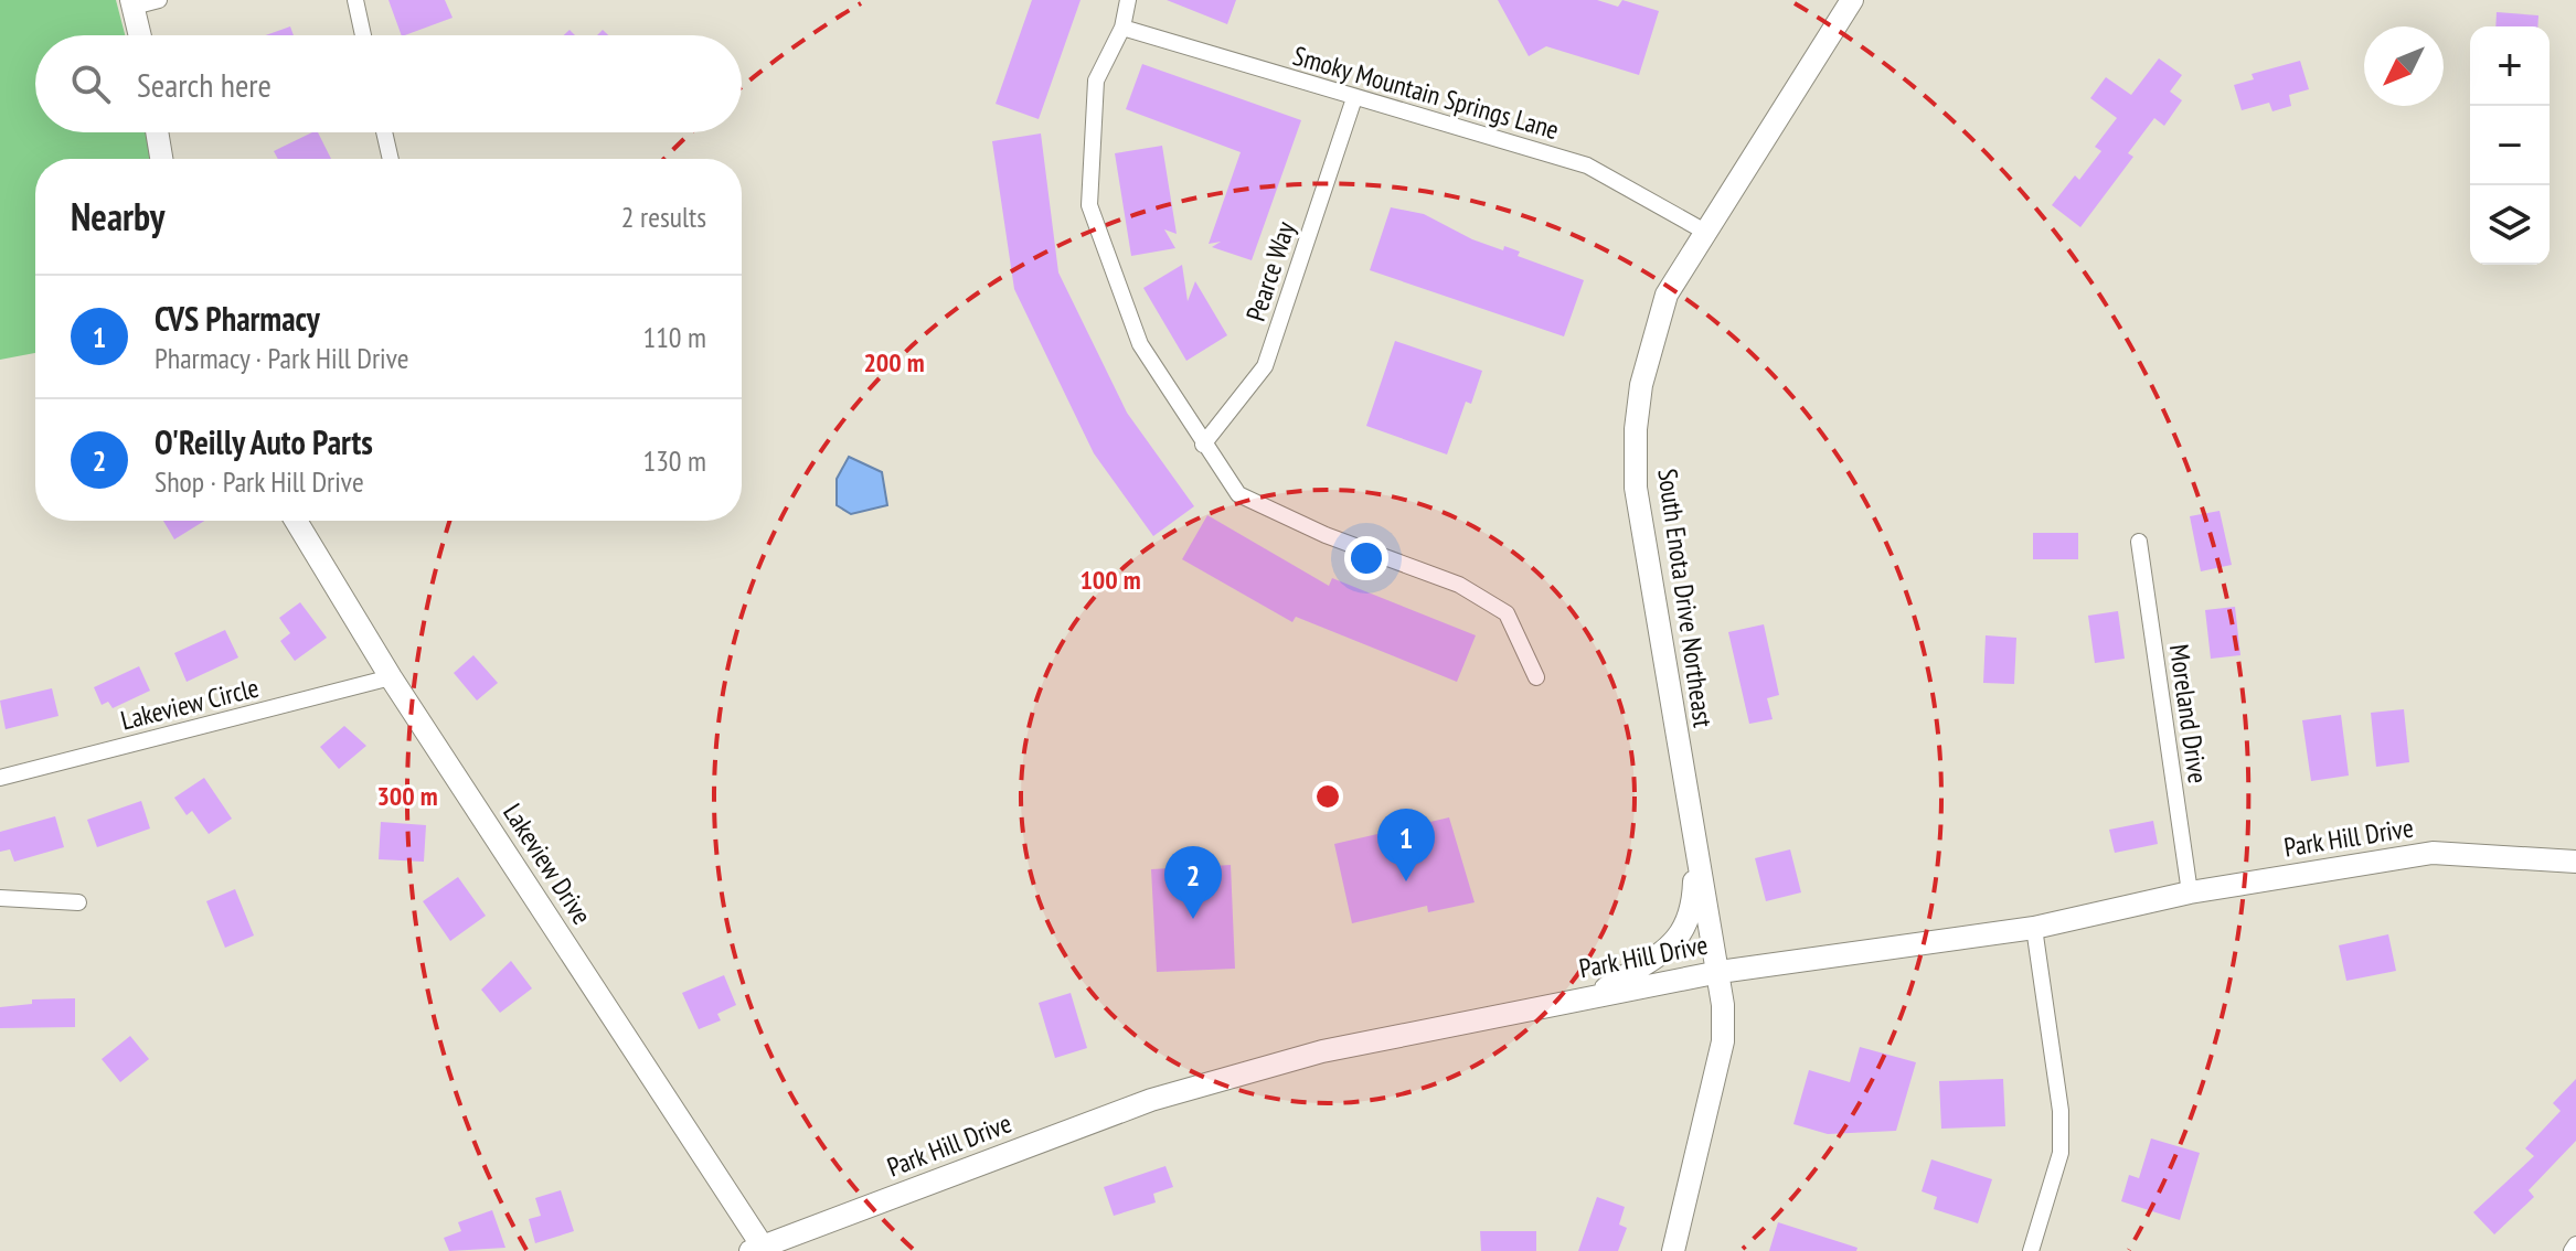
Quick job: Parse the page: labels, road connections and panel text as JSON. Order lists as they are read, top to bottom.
{
  "streets": {
    "main road": ["South Enota Drive Northeast", "Park Hill Drive", "Lakeview Drive"],
    "street": [
      "Smoky Mountain Springs Lane",
      "Pearce Way",
      "Lakeview Circle",
      "Moreland Drive"
    ]
  },
  "crossings": [
    ["Smoky Mountain Springs Lane", "Pearce Way"],
    ["Smoky Mountain Springs Lane", "South Enota Drive Northeast"],
    ["South Enota Drive Northeast", "Park Hill Drive"],
    ["Lakeview Circle", "Lakeview Drive"],
    ["Moreland Drive", "Park Hill Drive"],
    ["Park Hill Drive", "Lakeview Drive"]
  ],
  "north": "bottom left",
  "page": {
    "map_buttons": ["+", "−"],
    "search": "Search here",
    "heading": ["Nearby", "2 results"],
    "list": [
      {
        "mark": "1",
        "name": "CVS Pharmacy",
        "note": "Pharmacy · Park Hill Drive",
        "value": "110 m"
      },
      {
        "mark": "2",
        "name": "O'Reilly Auto Parts",
        "note": "Shop · Park Hill Drive",
        "value": "130 m"
      }
    ],
    "pins": ["1", "2"]
  },
  "rings": ["200 m", "100 m", "300 m"]
}
